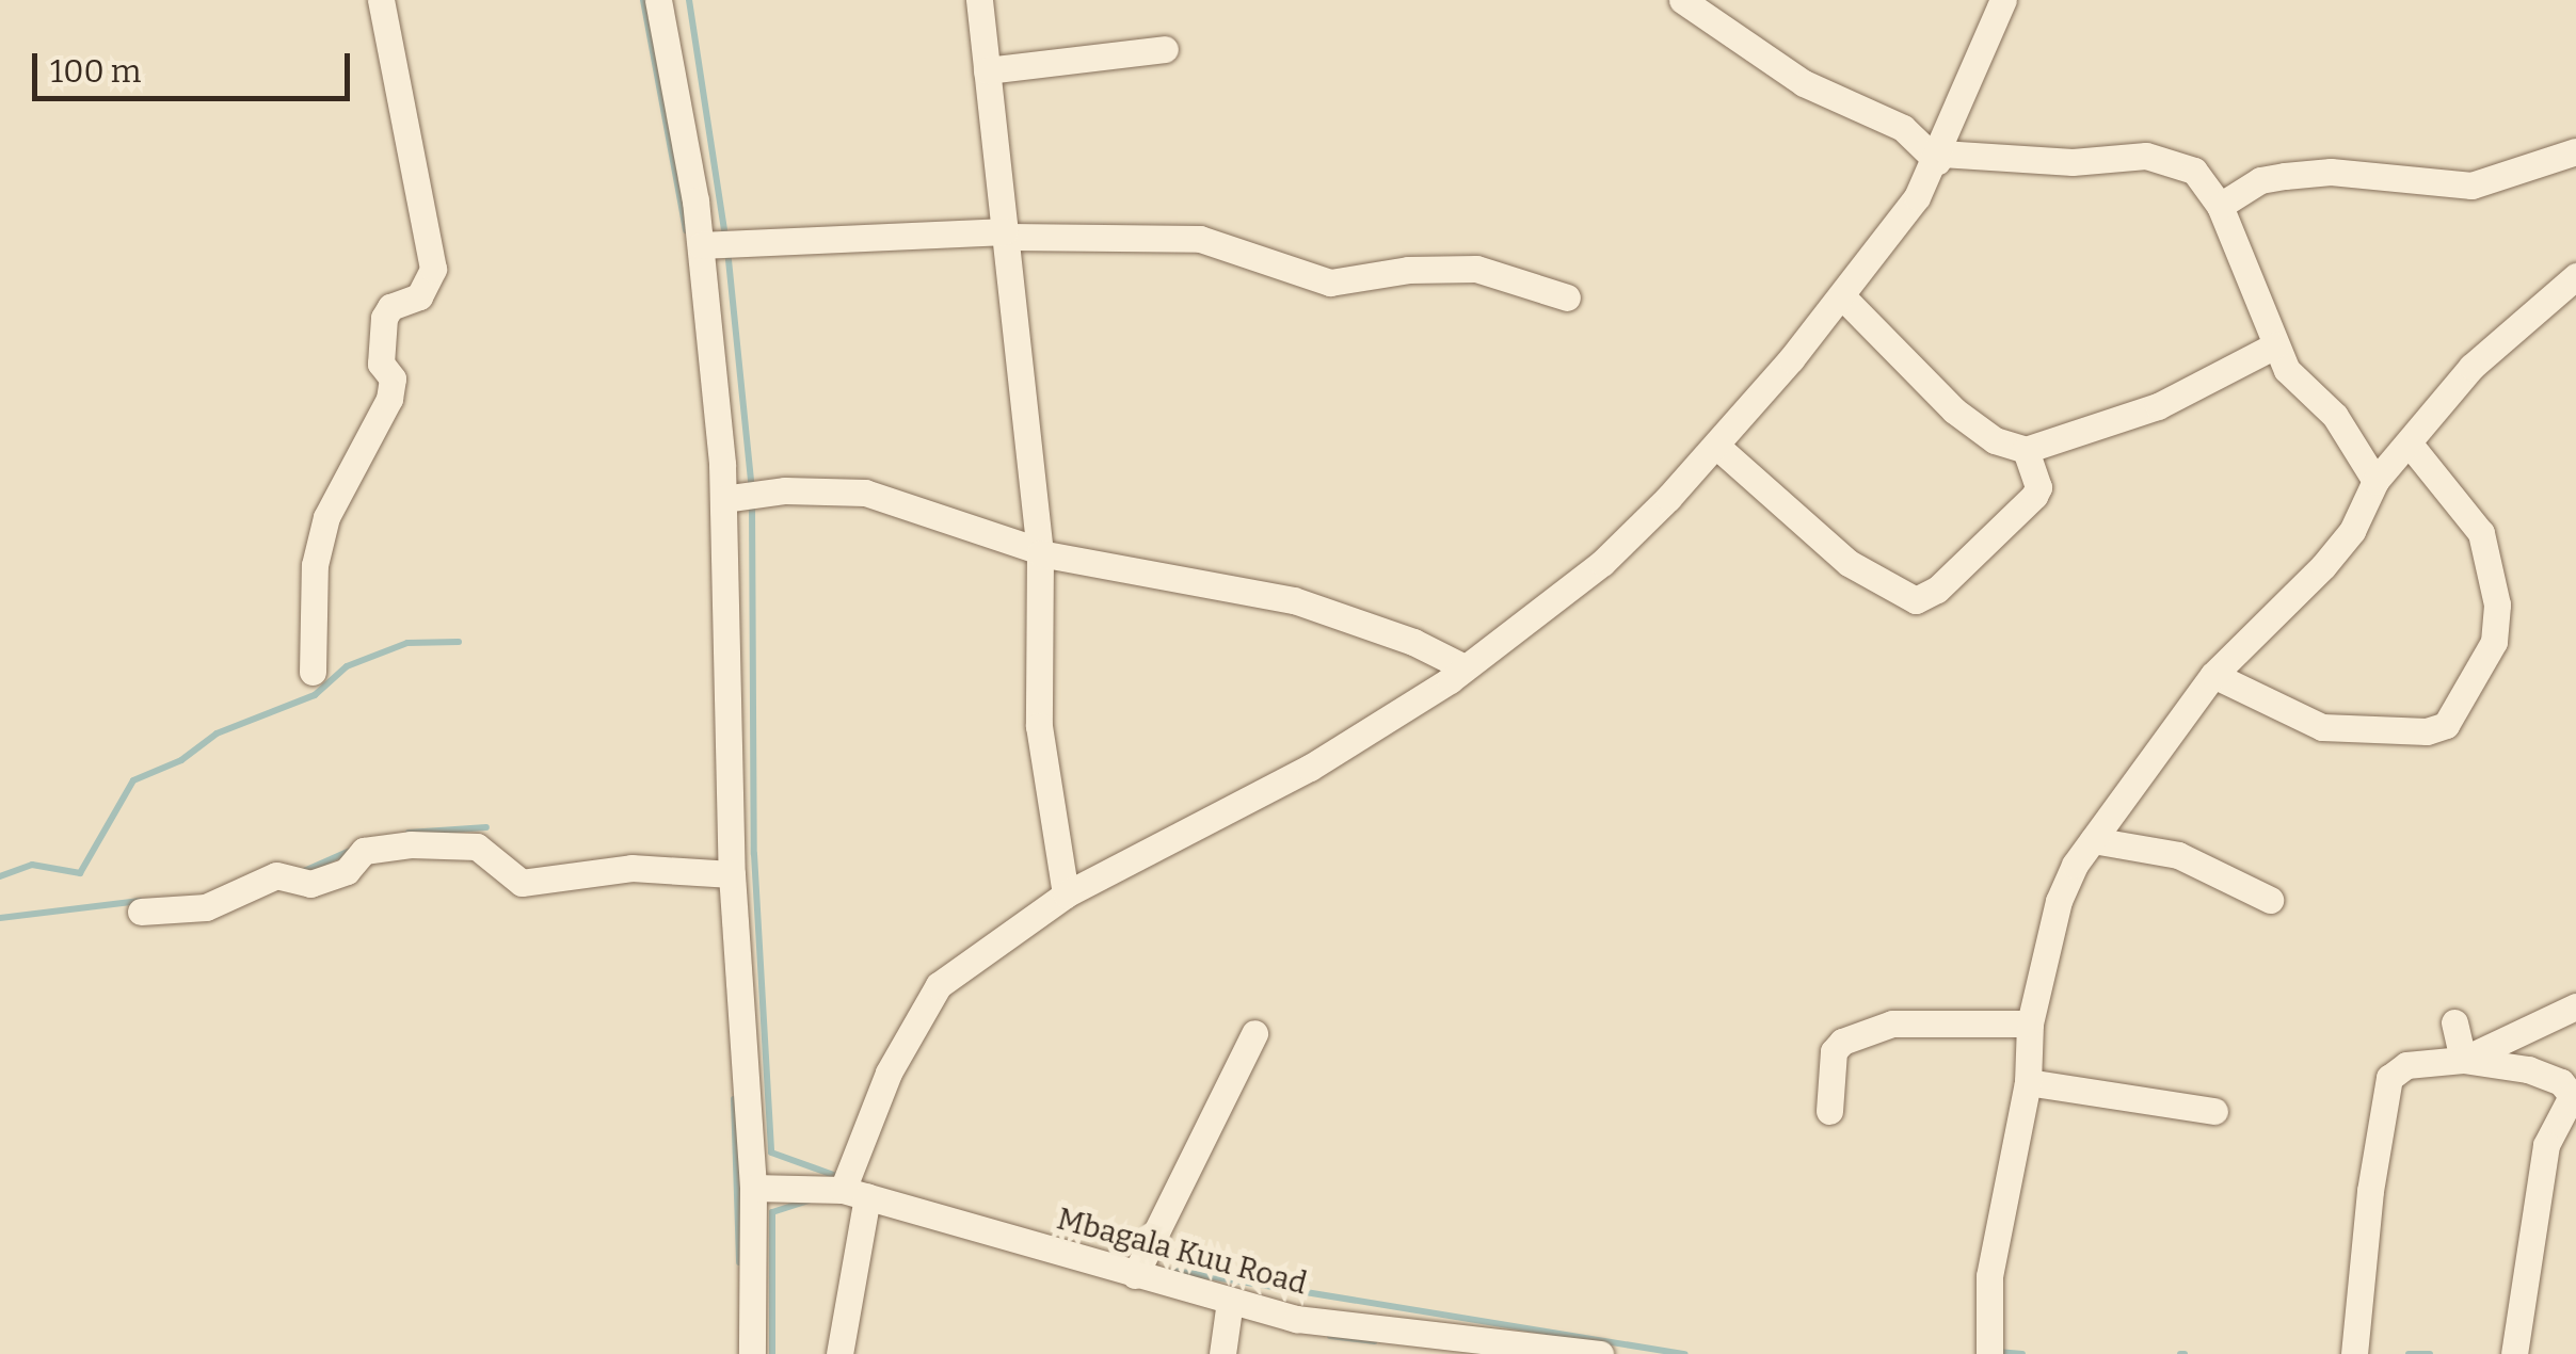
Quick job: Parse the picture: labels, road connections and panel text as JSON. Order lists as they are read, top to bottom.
{
  "streets": {
    "street": ["Mbagala Kuu Road"]
  },
  "scale_bar": "100 m"
}
